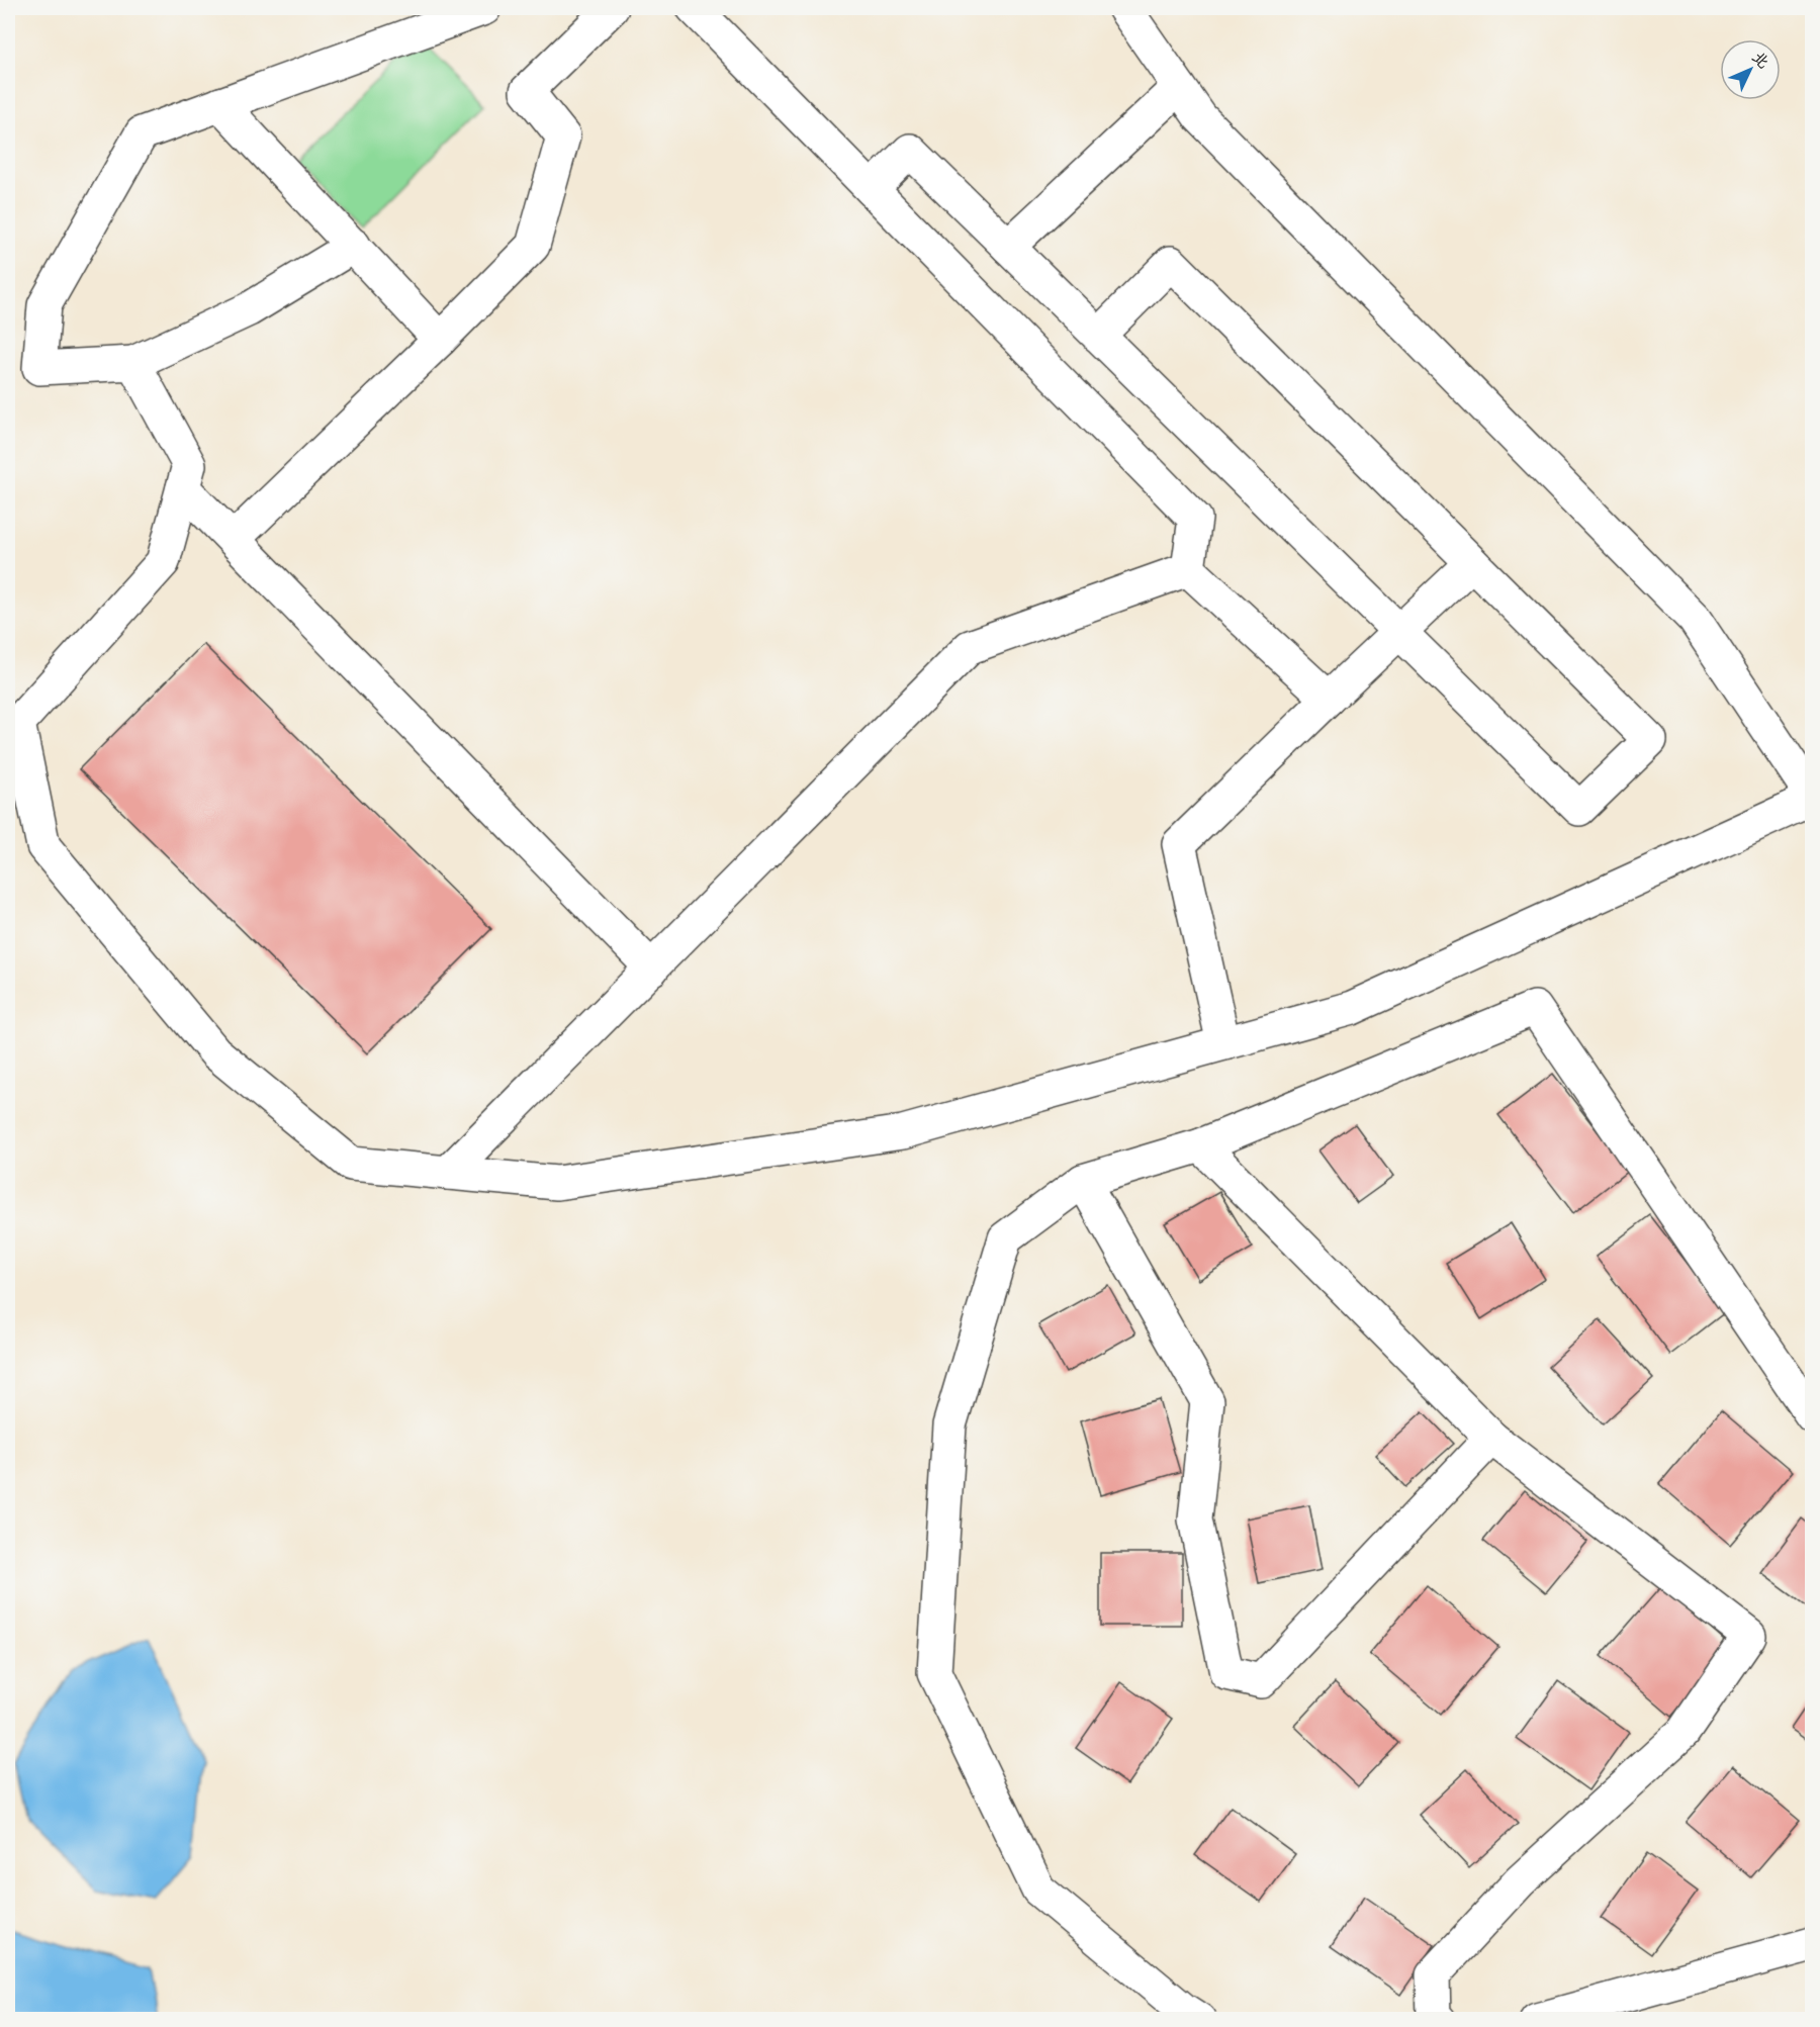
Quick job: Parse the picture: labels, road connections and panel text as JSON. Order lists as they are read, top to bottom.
{
  "north": "top right"
}
